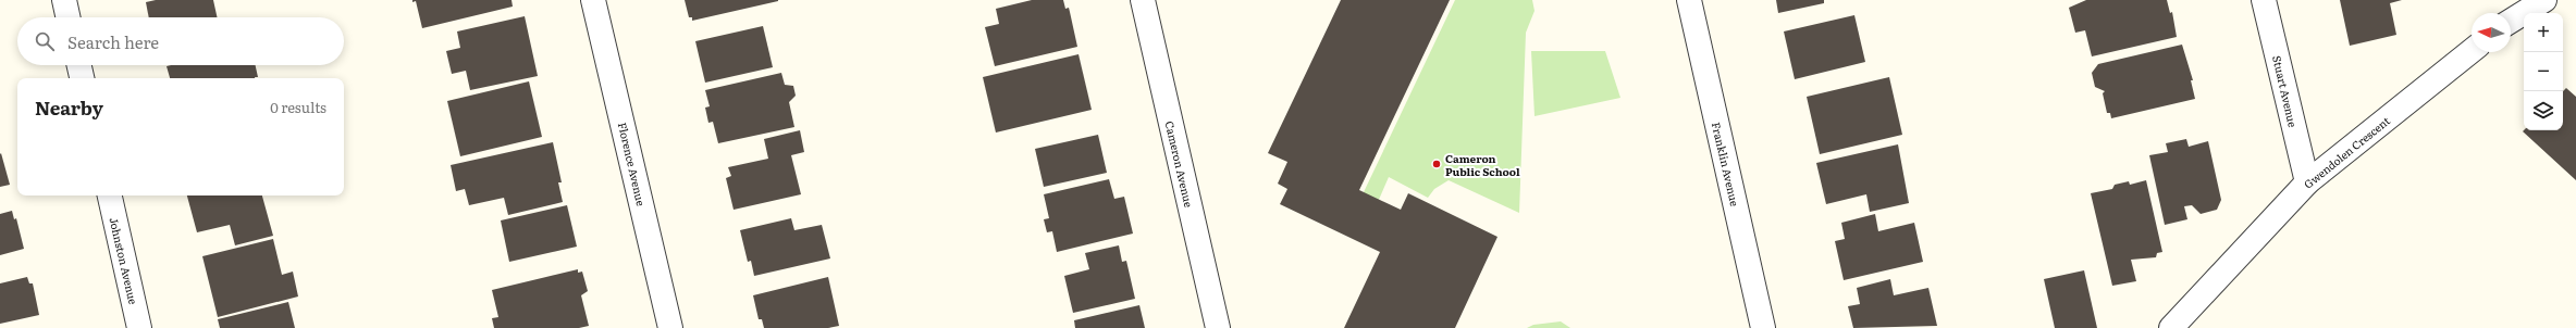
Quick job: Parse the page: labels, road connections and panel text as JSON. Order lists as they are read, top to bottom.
{
  "streets": {
    "street": [
      "Stuart Avenue",
      "Gwendolen Crescent",
      "Florence Avenue",
      "Cameron Avenue",
      "Franklin Avenue",
      "Johnston Avenue"
    ]
  },
  "crossings": [
    ["Stuart Avenue", "Gwendolen Crescent"]
  ],
  "places": ["Cameron Public School"],
  "north": "left",
  "page": {
    "map_buttons": ["+", "−"],
    "search": "Search here",
    "heading": ["Nearby", "0 results"]
  }
}
